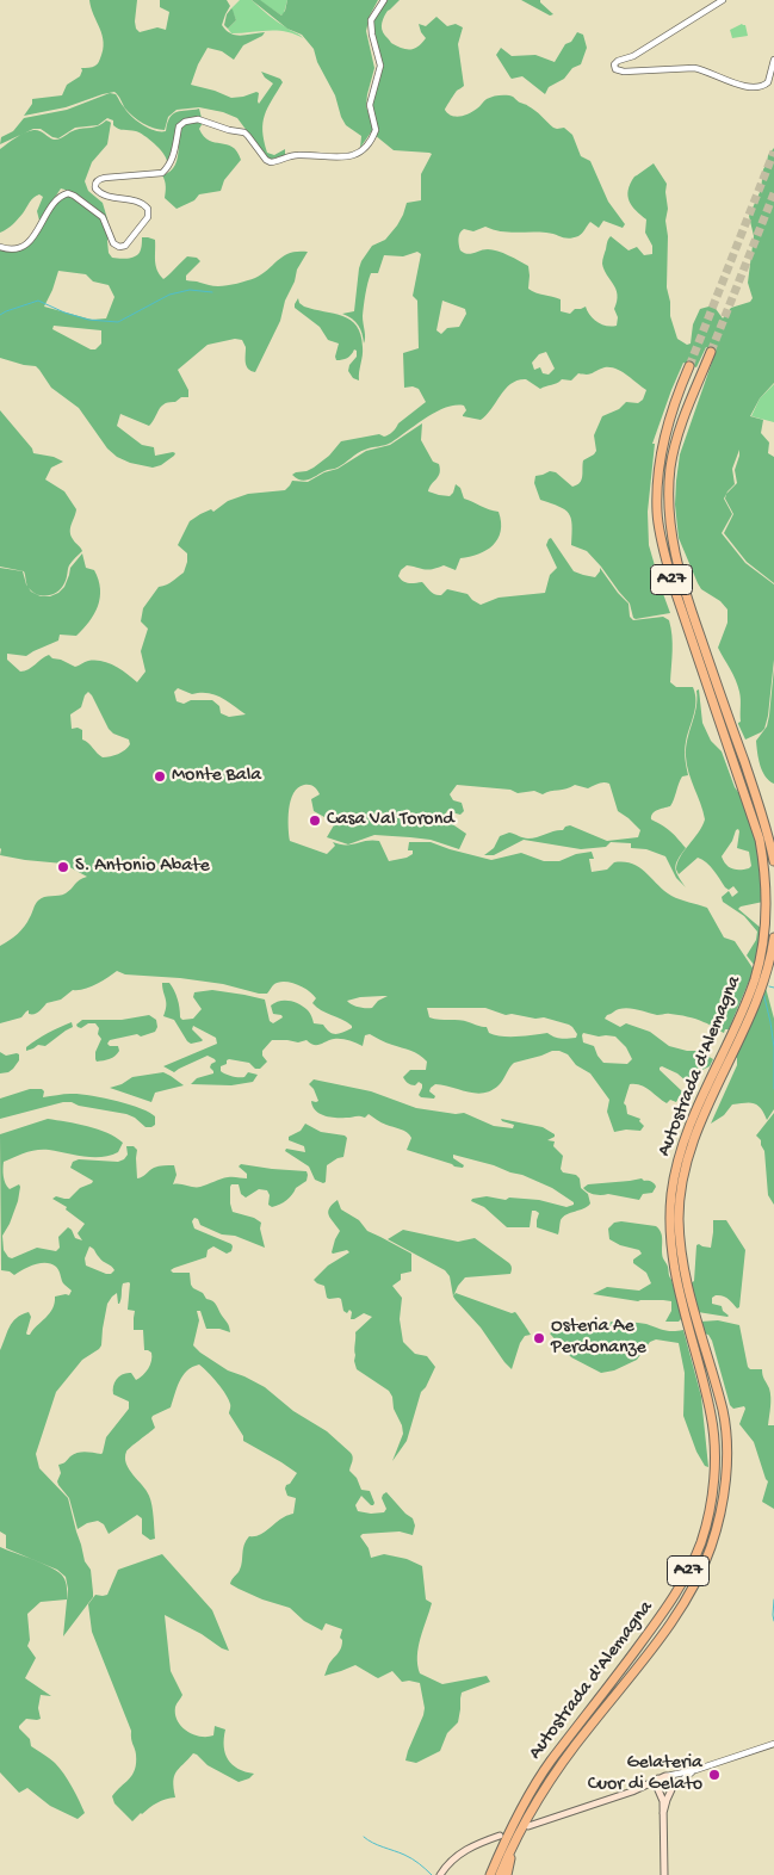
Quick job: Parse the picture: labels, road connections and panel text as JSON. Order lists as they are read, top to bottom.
{
  "streets": {
    "highway": ["A27", "Autostrada d'Alemagna"]
  },
  "crossings": [
    ["A27", "Autostrada d'Alemagna"]
  ],
  "places": [
    "Monte Bala",
    "Casa Val Torond",
    "S. Antonio Abate",
    "Osteria Ae Perdonanze",
    "Gelateria Cuor di Gelato"
  ]
}
